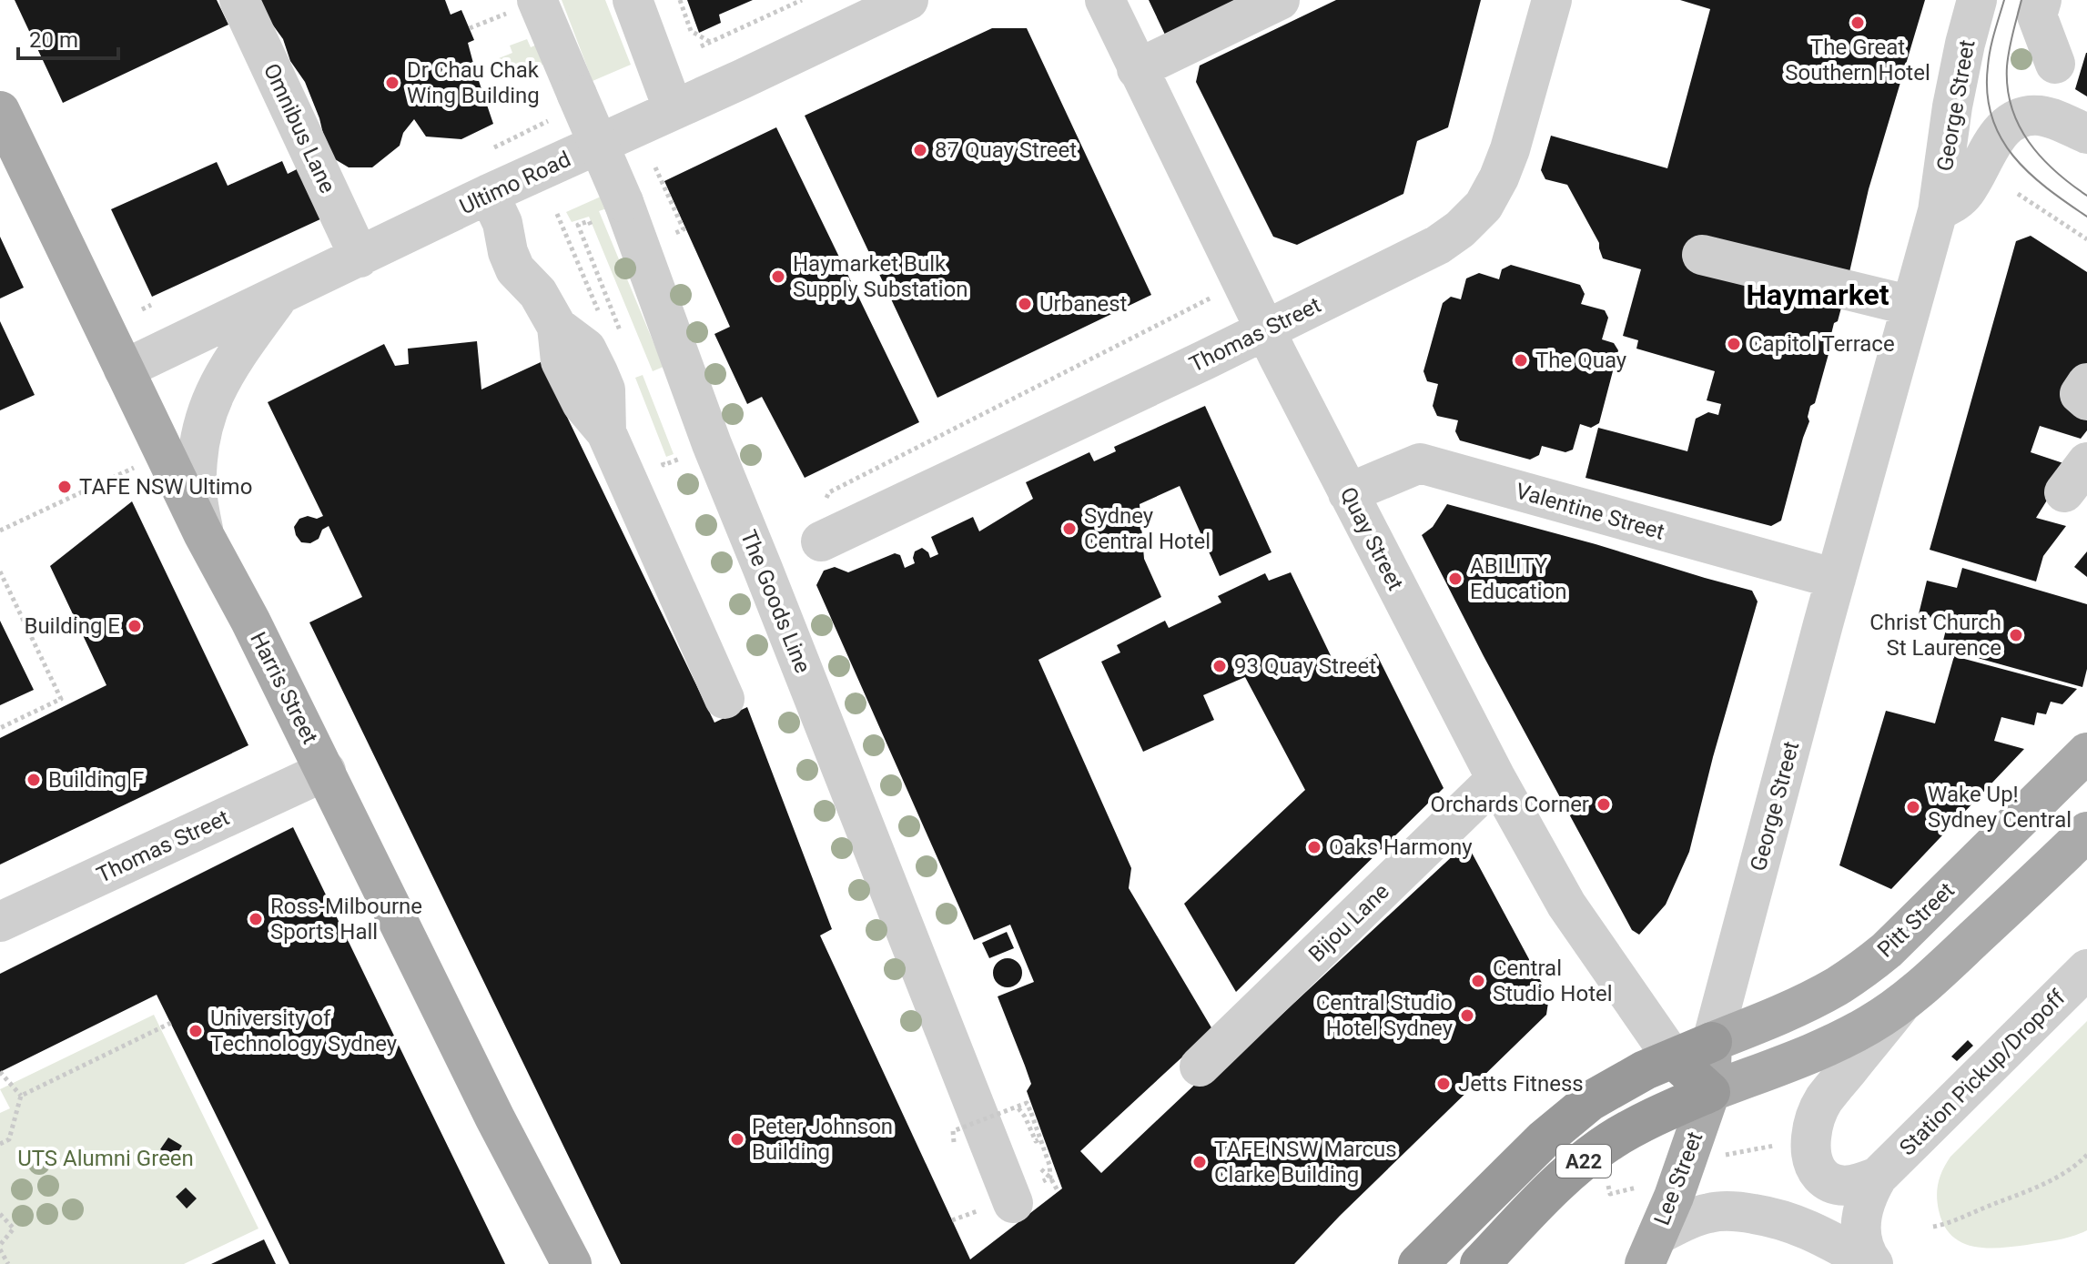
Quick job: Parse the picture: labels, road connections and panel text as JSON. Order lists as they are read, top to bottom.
{
  "streets": {
    "highway": ["A22"],
    "main road": ["Harris Street", "Pitt Street", "Lee Street"],
    "street": [
      "George Street",
      "Omnibus Lane",
      "Ultimo Road",
      "Thomas Street",
      "Valentine Street",
      "Quay Street",
      "The Goods Line",
      "Bijou Lane",
      "Station Pickup/Dropoff"
    ]
  },
  "crossings": [
    ["George Street", "Valentine Street"],
    ["George Street", "Pitt Street"],
    ["George Street", "Lee Street"],
    ["Omnibus Lane", "Ultimo Road"],
    ["Ultimo Road", "Harris Street"],
    ["Thomas Street", "Quay Street"],
    ["Thomas Street", "Harris Street"],
    ["Valentine Street", "Quay Street"],
    ["Quay Street", "Bijou Lane"],
    ["Quay Street", "A22"],
    ["Pitt Street", "Lee Street"],
    ["A22", "Lee Street"]
  ],
  "districts": ["Haymarket"],
  "parks": ["UTS Alumni Green"],
  "places": [
    "The Great Southern Hotel",
    "Dr Chau Chak Wing Building",
    "87 Quay Street",
    "Haymarket Bulk Supply Substation",
    "Urbanest",
    "Capitol Terrace",
    "The Quay",
    "TAFE NSW Ultimo",
    "Sydney Central Hotel",
    "ABILITY Education",
    "Building E",
    "Christ Church St Laurence",
    "93 Quay Street",
    "Building F",
    "Orchards Corner",
    "Wake Up! Sydney Central",
    "Oaks Harmony",
    "Ross-Milbourne Sports Hall",
    "Central Studio Hotel",
    "Central Studio Hotel Sydney",
    "University of Technology Sydney",
    "Jetts Fitness",
    "Peter Johnson Building",
    "TAFE NSW Marcus Clarke Building"
  ],
  "scale_bar": "20 m"
}
